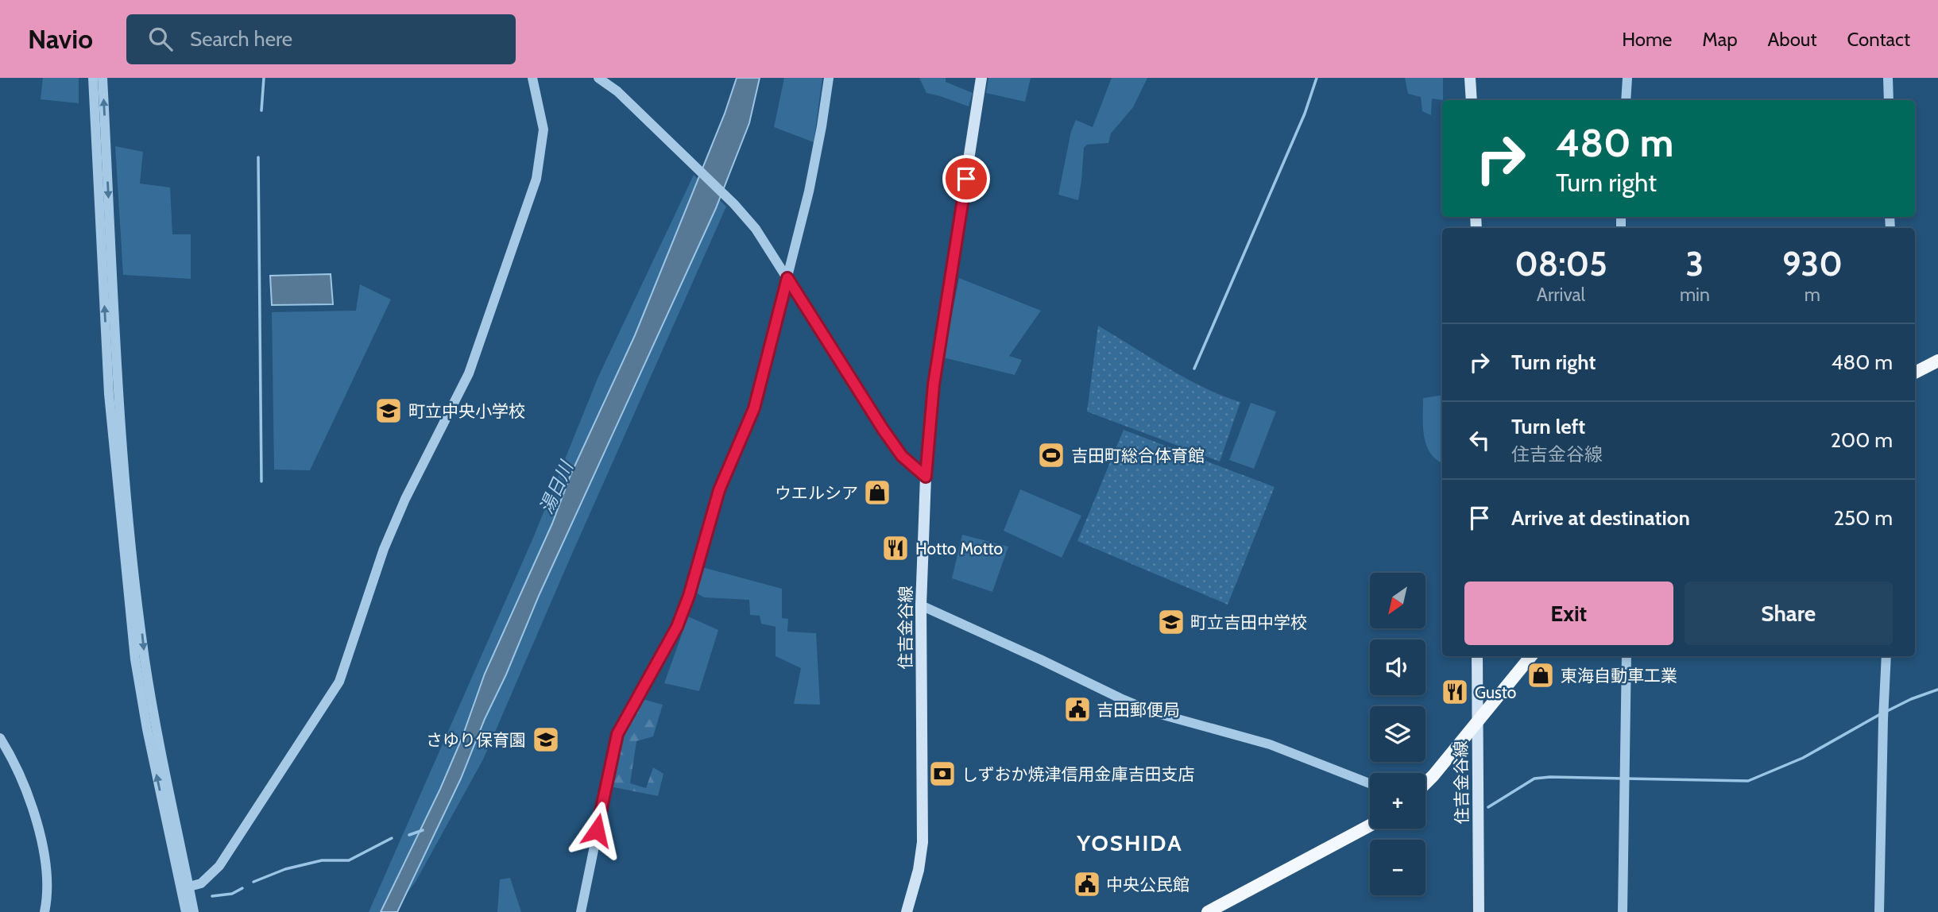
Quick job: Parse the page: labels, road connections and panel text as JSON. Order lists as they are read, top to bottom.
{
  "streets": {
    "main road": ["住吉金谷線"]
  },
  "districts": ["YOSHIDA"],
  "water": ["湯日川"],
  "places": {
    "school or university": ["町立中央小学校", "町立吉田中学校", "さゆり保育園"],
    "sports": ["吉田町総合体育館"],
    "shop": ["ウエルシア", "東海自動車工業"],
    "restaurant": ["Hotto Motto", "Gusto"],
    "public building": ["吉田郵便局", "中央公民館"],
    "bank": ["しずおか焼津信用金庫吉田支店"]
  },
  "north": "bottom left",
  "page": {
    "header": "Navio",
    "search": "Search here",
    "nav": [
      "Home",
      "Map",
      "About",
      "Contact"
    ],
    "turn": ["480 m", "Turn right"],
    "eta": [
      "08:05",
      "Arrival",
      "3",
      "min",
      "930",
      "m"
    ],
    "list": [
      {
        "name": "Turn right",
        "value": "480 m"
      },
      {
        "name": "Turn left",
        "note": "住吉金谷線",
        "value": "200 m"
      },
      {
        "name": "Arrive at destination",
        "value": "250 m"
      }
    ],
    "buttons": ["Exit", "Share"],
    "map_buttons": ["+", "−"]
  }
}
